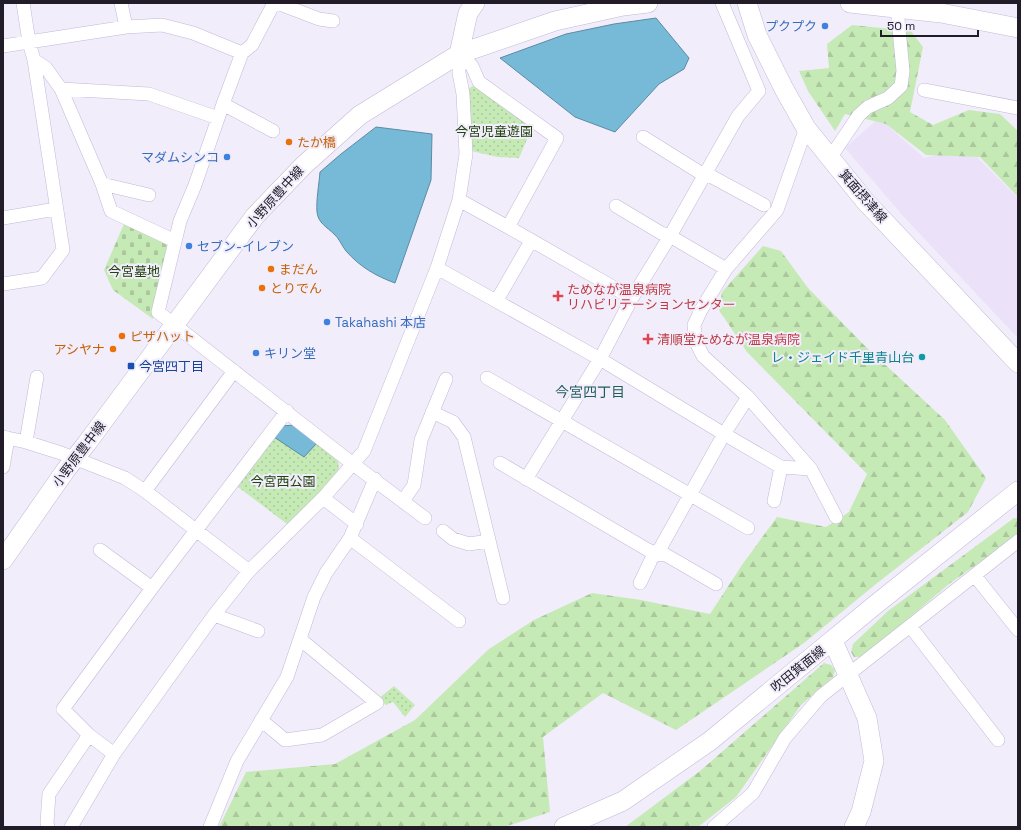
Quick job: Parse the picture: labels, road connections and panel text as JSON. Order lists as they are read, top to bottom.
{
  "streets": {
    "street": ["箕面摂津線", "小野原豊中線", "吹田箕面線"]
  },
  "districts": ["今宮四丁目"],
  "parks": ["今宮児童遊園", "今宮墓地", "今宮西公園"],
  "places": {
    "other": [
      "プクプク",
      "たか橋",
      "マダムシンコ",
      "セブン-イレブン",
      "まだん",
      "とりでん",
      "Takahashi 本店",
      "ピザハット",
      "アシヤナ",
      "キリン堂",
      "レ・ジェイド千里青山台"
    ],
    "health": ["ためなが温泉病院 リハビリテーションセンター", "清順堂ためなが温泉病院"],
    "transit": ["今宮四丁目"]
  },
  "scale_bar": "50 m"
}
